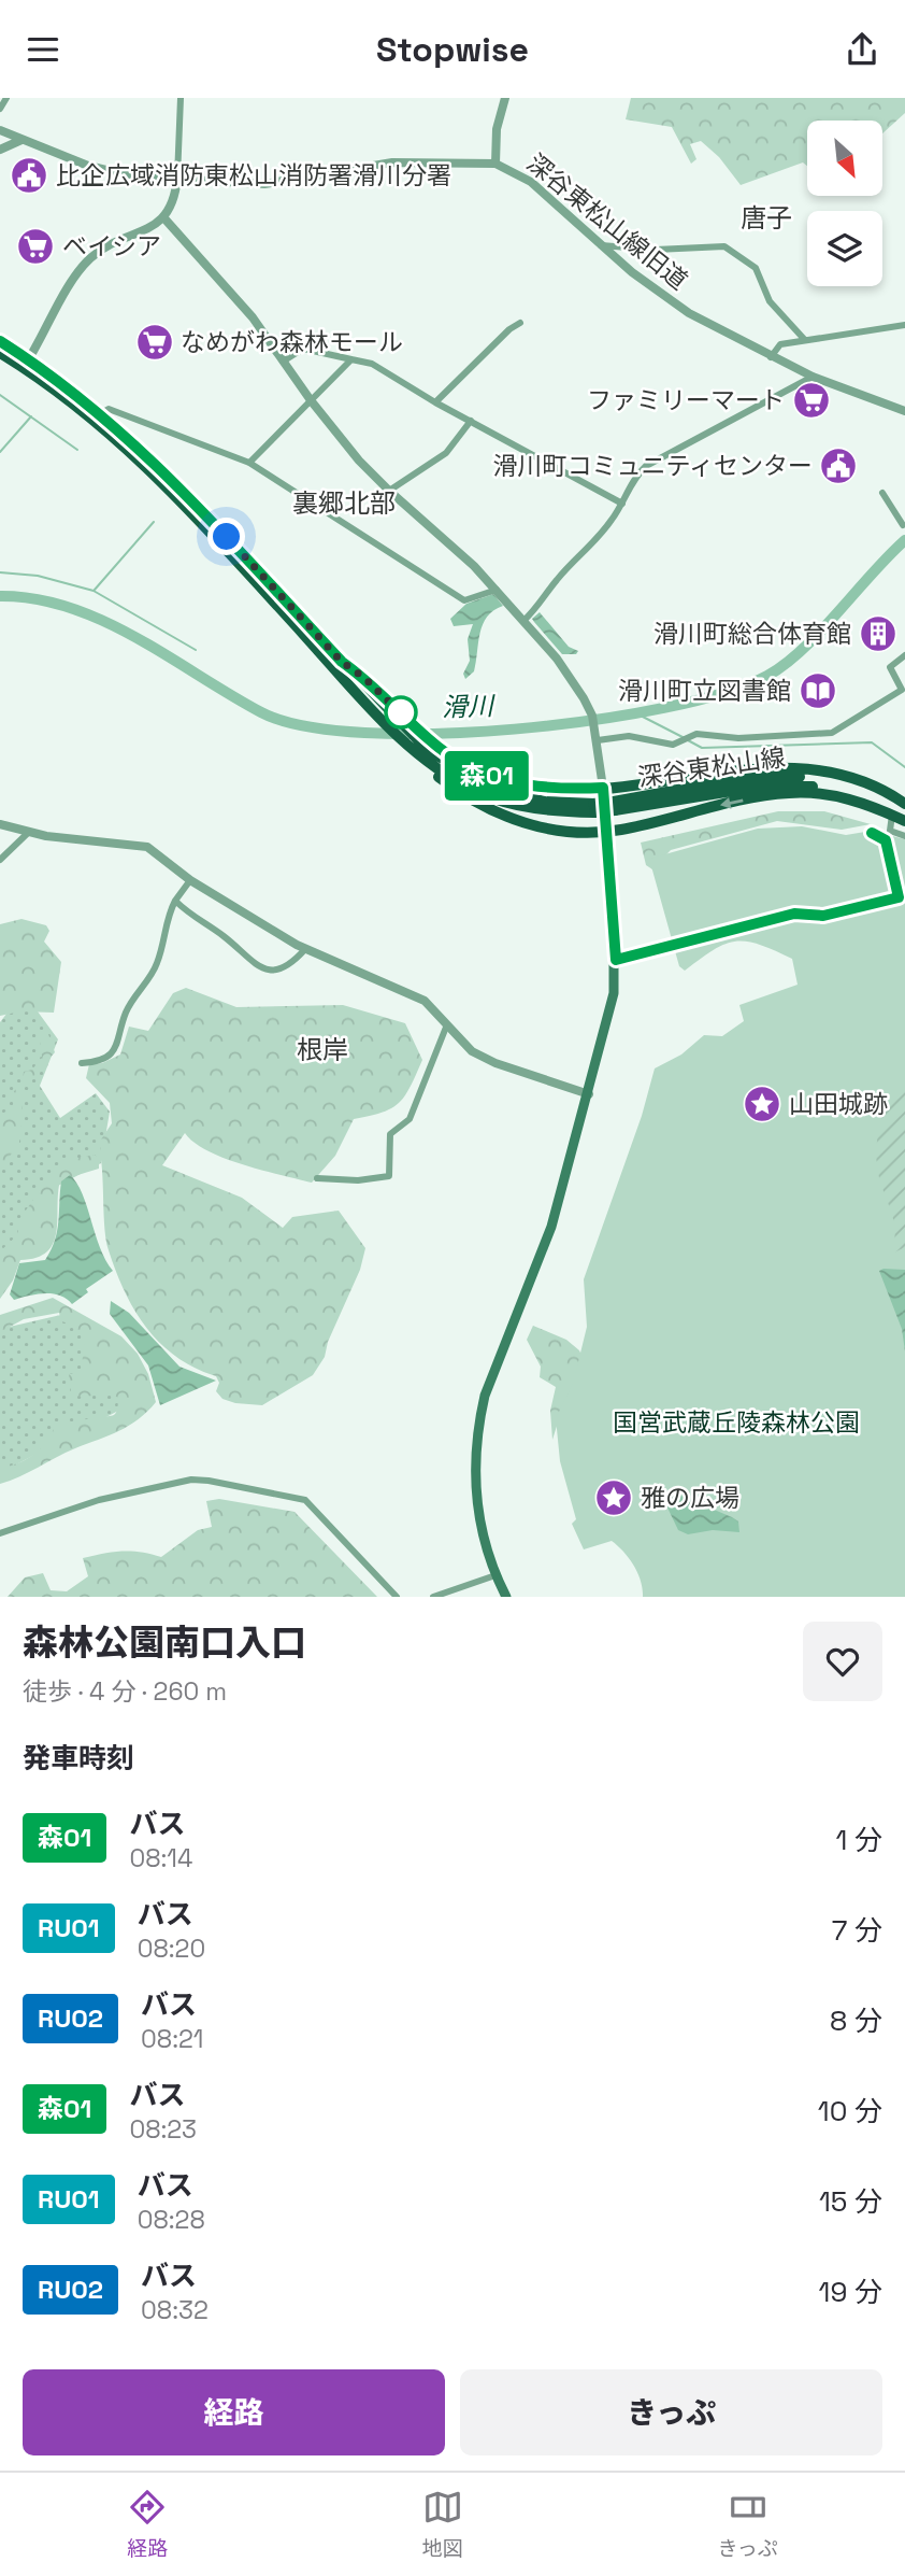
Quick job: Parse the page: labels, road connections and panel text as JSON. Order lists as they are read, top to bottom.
{
  "streets": {
    "main road": ["深谷東松山線"],
    "street": ["深谷東松山線旧道"]
  },
  "districts": ["唐子", "裏郷北部", "根岸"],
  "water": ["滑川"],
  "parks": ["国営武蔵丘陵森林公園"],
  "places": {
    "public building": ["比企広域消防東松山消防署滑川分署", "滑川町コミュニティセンター"],
    "supermarket": ["ベイシア", "なめがわ森林モール", "ファミリーマート"],
    "building": ["滑川町総合体育館"],
    "library": ["滑川町立図書館"],
    "place": ["山田城跡", "雅の広場"]
  },
  "lines": ["bus line 森01"],
  "north": "bottom right",
  "page": {
    "header": "Stopwise",
    "on_map": "森01",
    "heading": [
      ["森林公園南口入口", "徒歩 · 4 分 · 260 m"],
      "発車時刻"
    ],
    "list": [
      {
        "mark": "森01",
        "name": "バス",
        "note": "08:14",
        "value": "1 分"
      },
      {
        "mark": "RU01",
        "name": "バス",
        "note": "08:20",
        "value": "7 分"
      },
      {
        "mark": "RU02",
        "name": "バス",
        "note": "08:21",
        "value": "8 分"
      },
      {
        "mark": "森01",
        "name": "バス",
        "note": "08:23",
        "value": "10 分"
      },
      {
        "mark": "RU01",
        "name": "バス",
        "note": "08:28",
        "value": "15 分"
      },
      {
        "mark": "RU02",
        "name": "バス",
        "note": "08:32",
        "value": "19 分"
      }
    ],
    "buttons": ["経路", "きっぷ"],
    "tabs": ["経路", "地図", "きっぷ"]
  }
}
